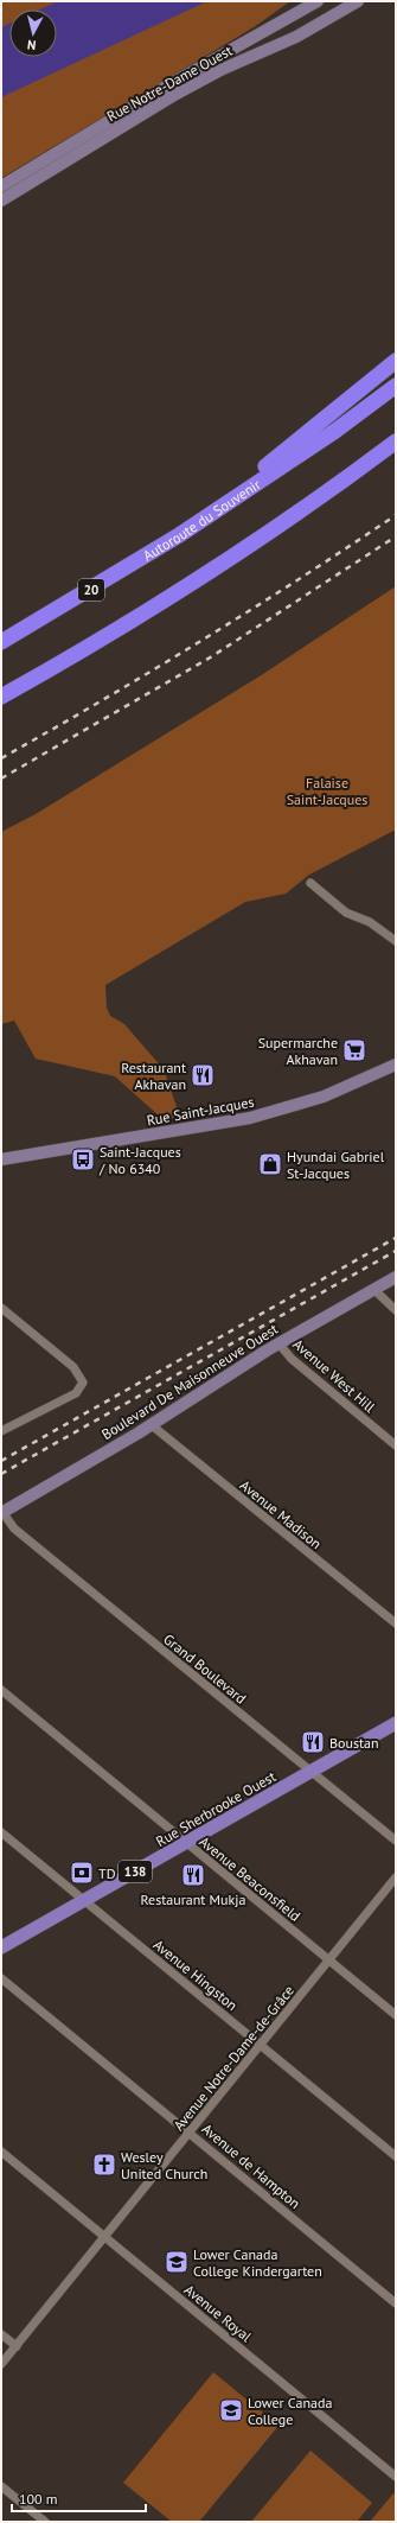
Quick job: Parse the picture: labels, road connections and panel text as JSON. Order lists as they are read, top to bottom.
{
  "streets": {
    "highway": ["Autoroute du Souvenir", "20"],
    "main road": [
      "Rue Notre-Dame Ouest",
      "Rue Saint-Jacques",
      "Boulevard De Maisonneuve Ouest",
      "Rue Sherbrooke Ouest",
      "138"
    ],
    "street": [
      "Avenue West Hill",
      "Avenue Madison",
      "Grand Boulevard",
      "Avenue Beaconsfield",
      "Avenue Hingston",
      "Avenue Notre-Dame-de-Grâce",
      "Avenue de Hampton",
      "Avenue Royal"
    ]
  },
  "crossings": [
    ["Avenue West Hill", "Boulevard De Maisonneuve Ouest"],
    ["Boulevard De Maisonneuve Ouest", "Avenue Madison"],
    ["Boulevard De Maisonneuve Ouest", "Grand Boulevard"],
    ["Grand Boulevard", "Rue Sherbrooke Ouest"],
    ["Rue Sherbrooke Ouest", "Avenue Beaconsfield"],
    ["Rue Sherbrooke Ouest", "Avenue Hingston"],
    ["Avenue Beaconsfield", "Avenue Notre-Dame-de-Grâce"],
    ["Avenue Hingston", "Avenue Notre-Dame-de-Grâce"],
    ["Avenue Notre-Dame-de-Grâce", "Avenue de Hampton"],
    ["Avenue Notre-Dame-de-Grâce", "Avenue Royal"]
  ],
  "parks": ["Falaise Saint-Jacques"],
  "places": {
    "supermarket": ["Supermarche Akhavan"],
    "restaurant": ["Restaurant Akhavan", "Boustan", "Restaurant Mukja"],
    "bus stop": ["Saint-Jacques / No 6340"],
    "shop": ["Hyundai Gabriel St-Jacques"],
    "bank": ["TD"],
    "church": ["Wesley United Church"],
    "school or university": ["Lower Canada College Kindergarten", "Lower Canada College"]
  },
  "scale_bar": "100 m",
  "north": "bottom"
}
